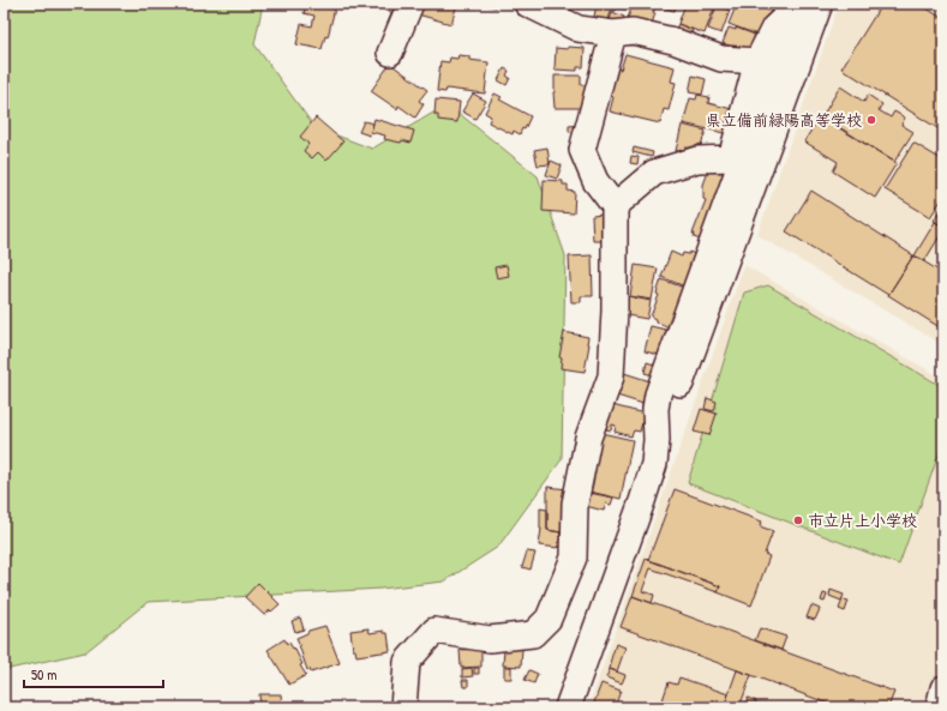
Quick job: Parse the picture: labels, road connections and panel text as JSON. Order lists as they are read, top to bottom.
{
  "places": ["県立備前緑陽高等学校", "市立片上小学校"],
  "scale_bar": "50 m"
}
